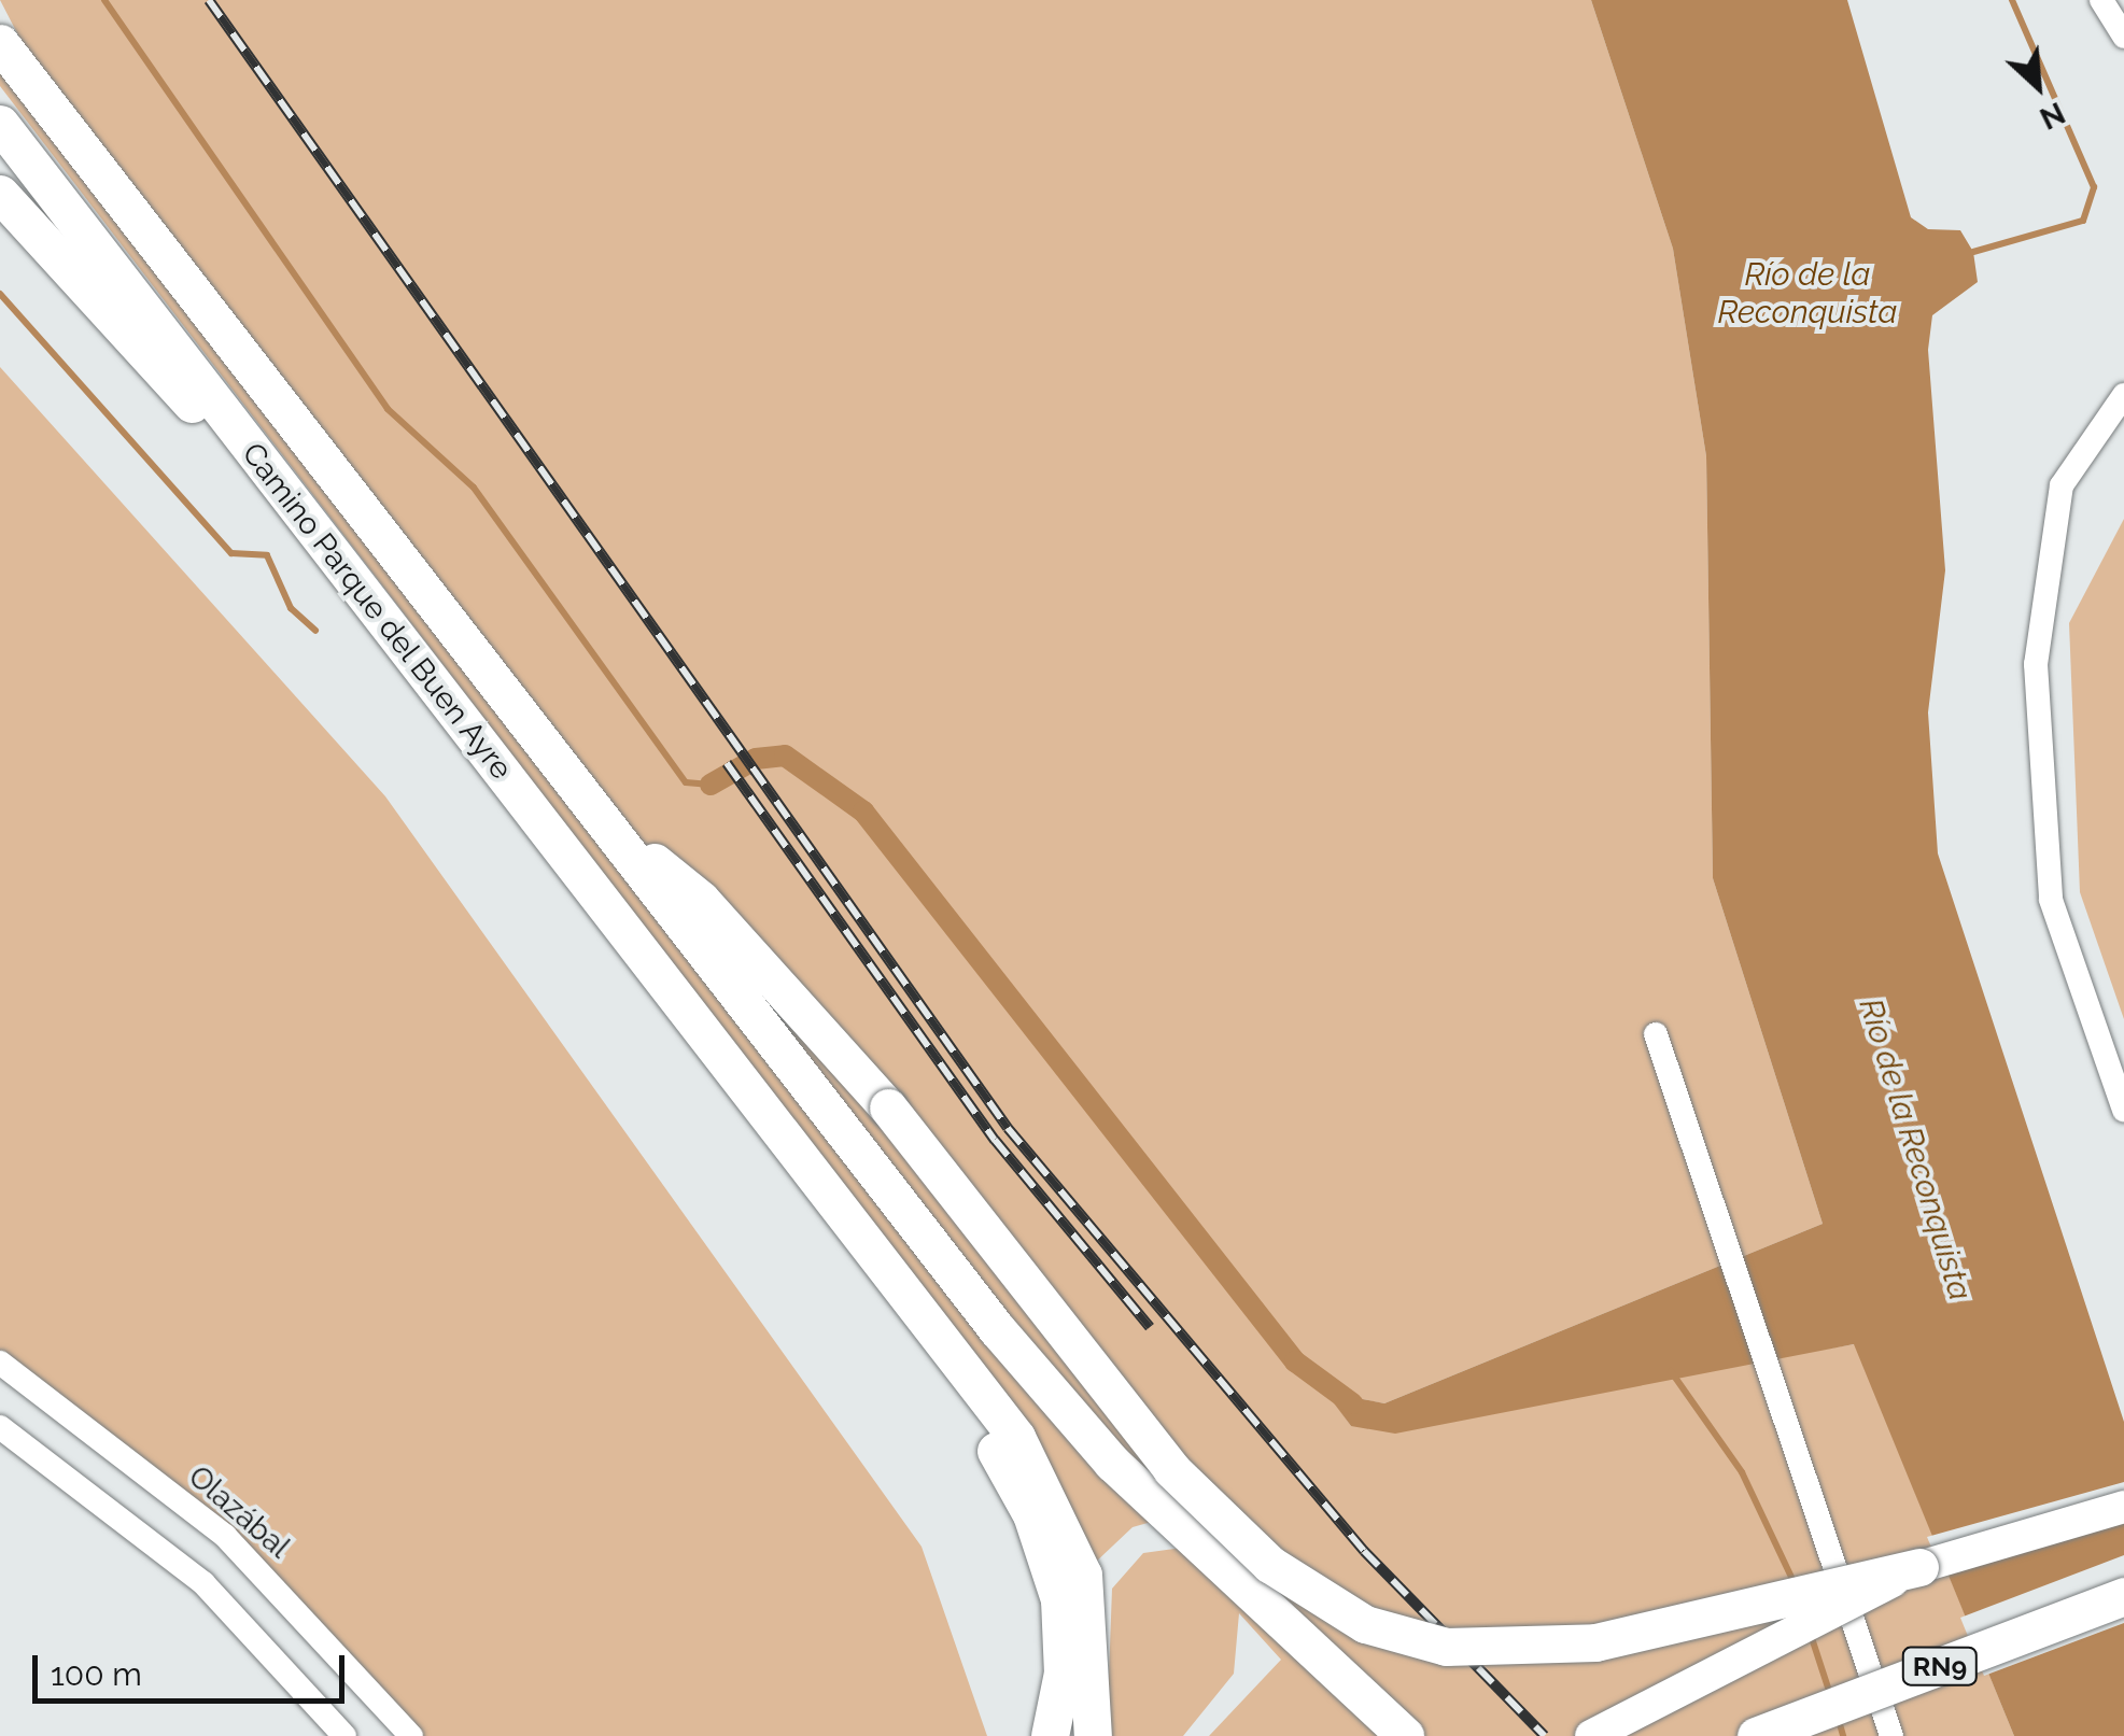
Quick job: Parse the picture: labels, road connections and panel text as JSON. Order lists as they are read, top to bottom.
{
  "streets": {
    "highway": ["Camino Parque del Buen Ayre", "RN9"],
    "street": ["Olazábal"]
  },
  "water": ["Río de la Reconquista"],
  "scale_bar": "100 m",
  "north": "bottom right"
}
